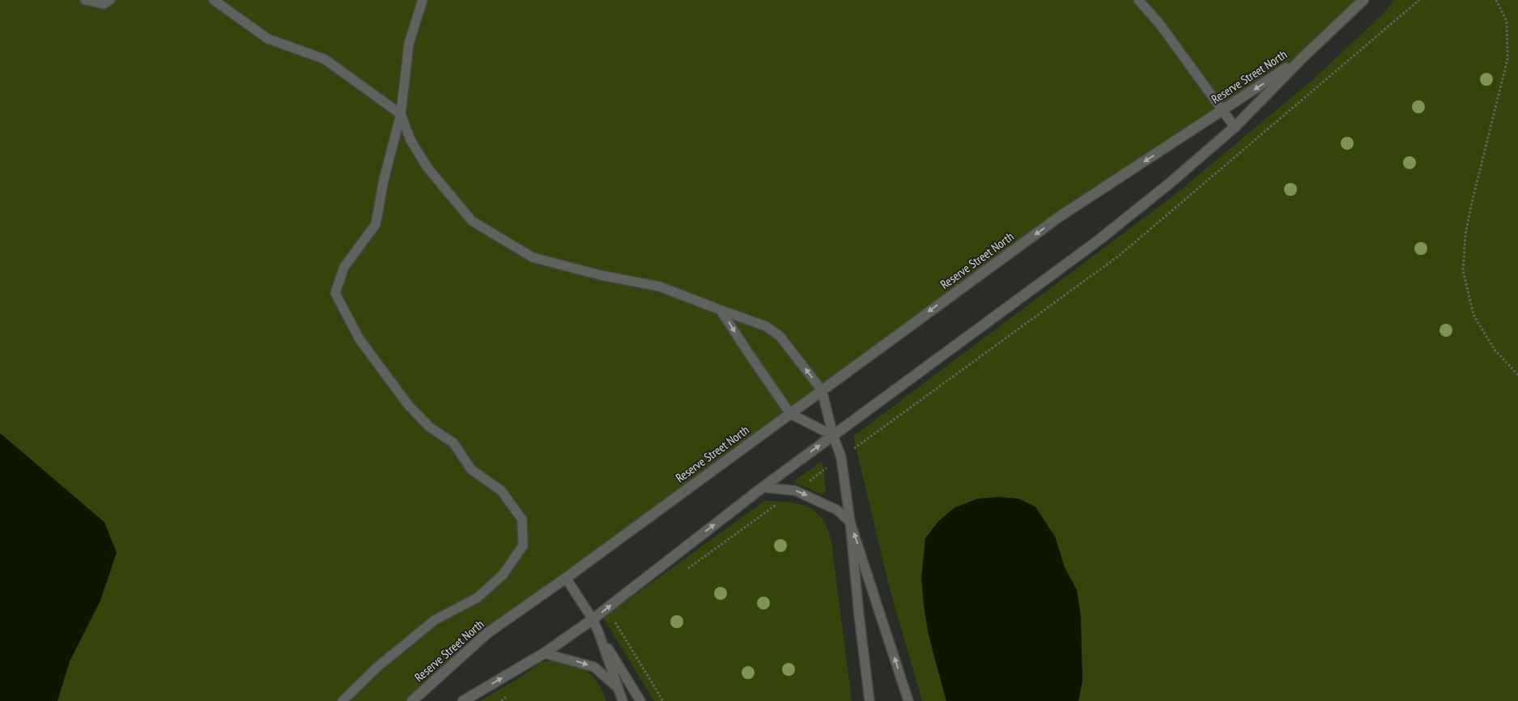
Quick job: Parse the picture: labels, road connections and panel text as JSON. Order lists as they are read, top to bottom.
{
  "streets": {
    "street": ["Reserve Street North"]
  }
}
